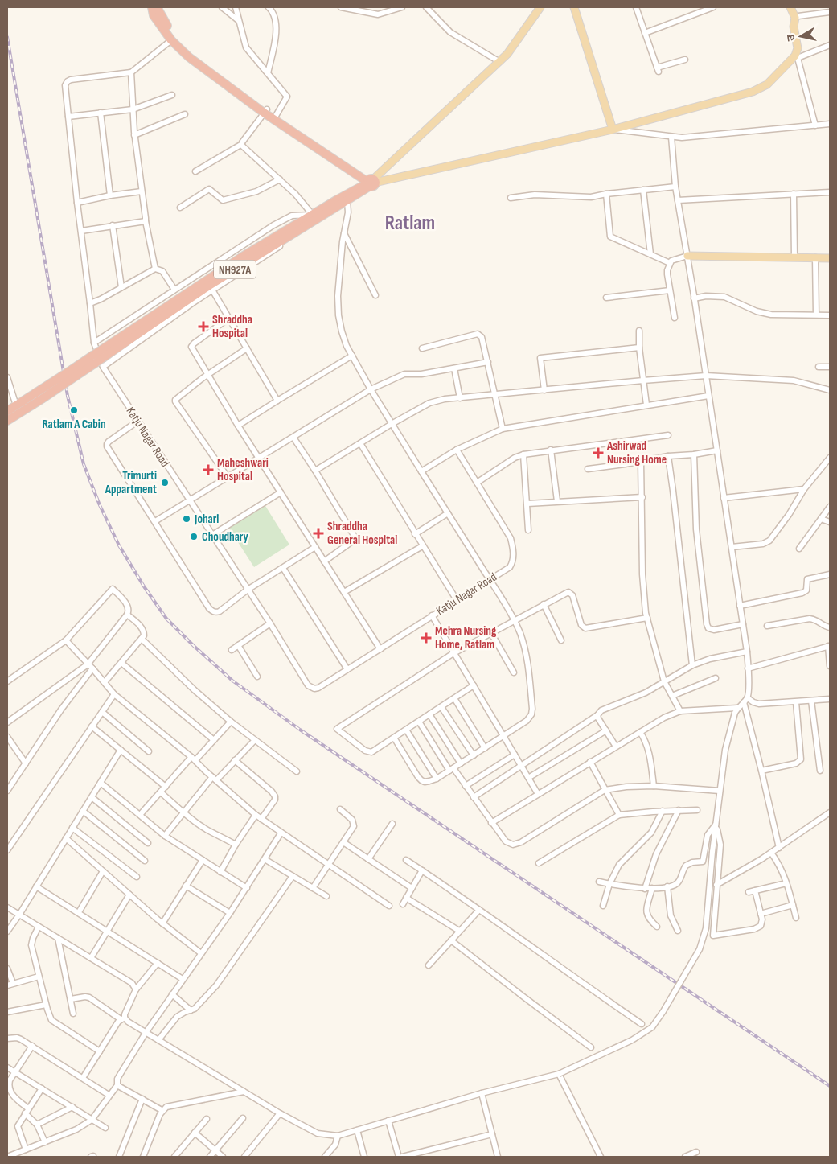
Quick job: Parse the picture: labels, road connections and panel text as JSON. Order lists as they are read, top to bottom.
{
  "streets": {
    "highway": ["NH927A"],
    "street": ["Katju Nagar Road"]
  },
  "crossings": [
    ["NH927A", "Katju Nagar Road"]
  ],
  "districts": ["Ratlam"],
  "places": {
    "health": [
      "Shraddha Hospital",
      "Ashirwad Nursing Home",
      "Maheshwari Hospital",
      "Shraddha General Hospital",
      "Mehra Nursing Home, Ratlam"
    ],
    "other": [
      "Ratlam A Cabin",
      "Trimurti Appartment",
      "Johari",
      "Choudhary"
    ]
  },
  "north": "left"
}
